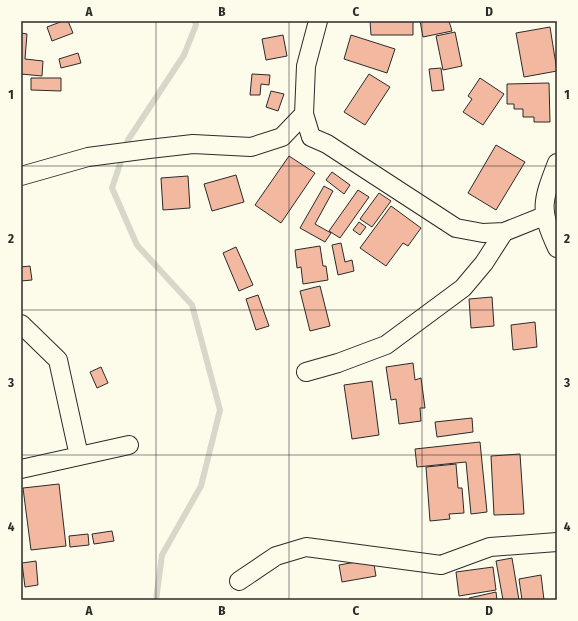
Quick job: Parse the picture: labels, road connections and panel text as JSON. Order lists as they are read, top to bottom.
{
  "grid": {
    "columns": [
      "A",
      "B",
      "C",
      "D"
    ],
    "rows": [
      "1",
      "2",
      "3",
      "4"
    ]
  }
}
